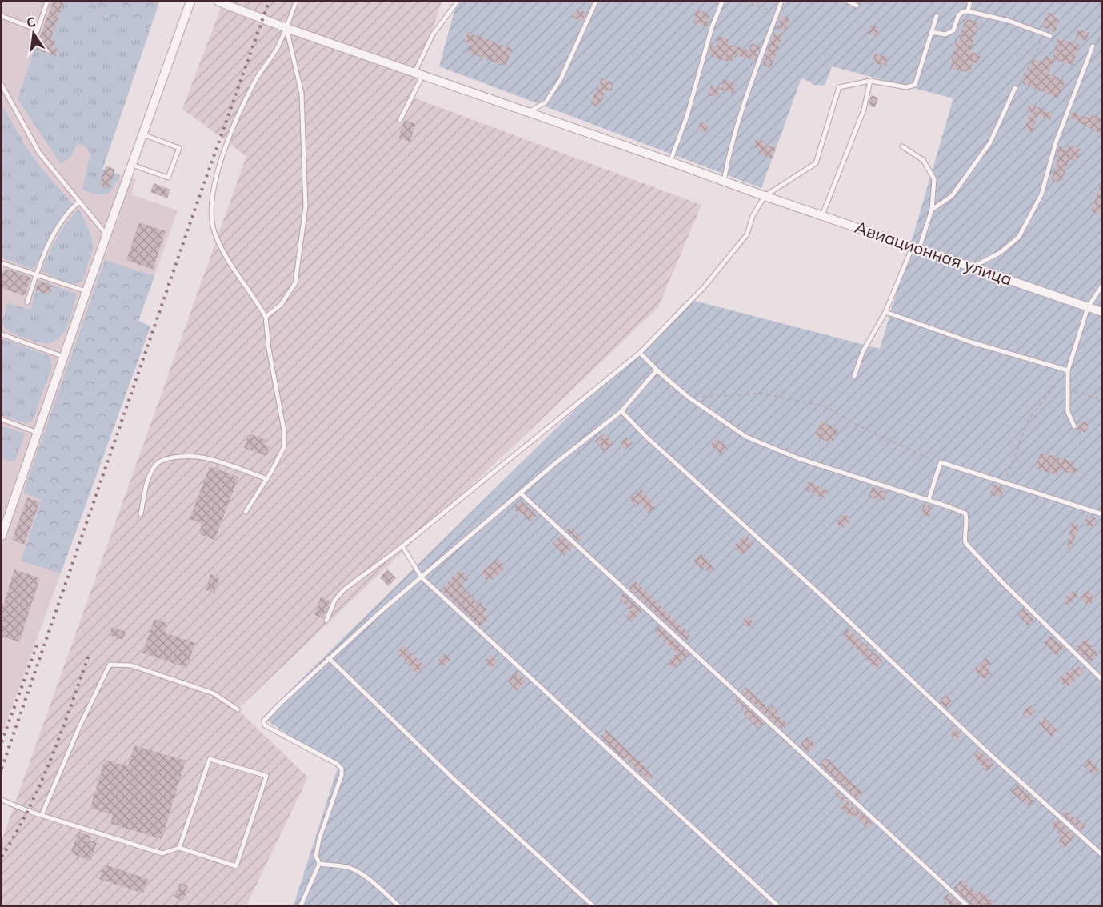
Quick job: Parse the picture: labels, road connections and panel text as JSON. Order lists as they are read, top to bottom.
{
  "streets": {
    "street": ["Авиационная улица"]
  },
  "north": "top"
}
